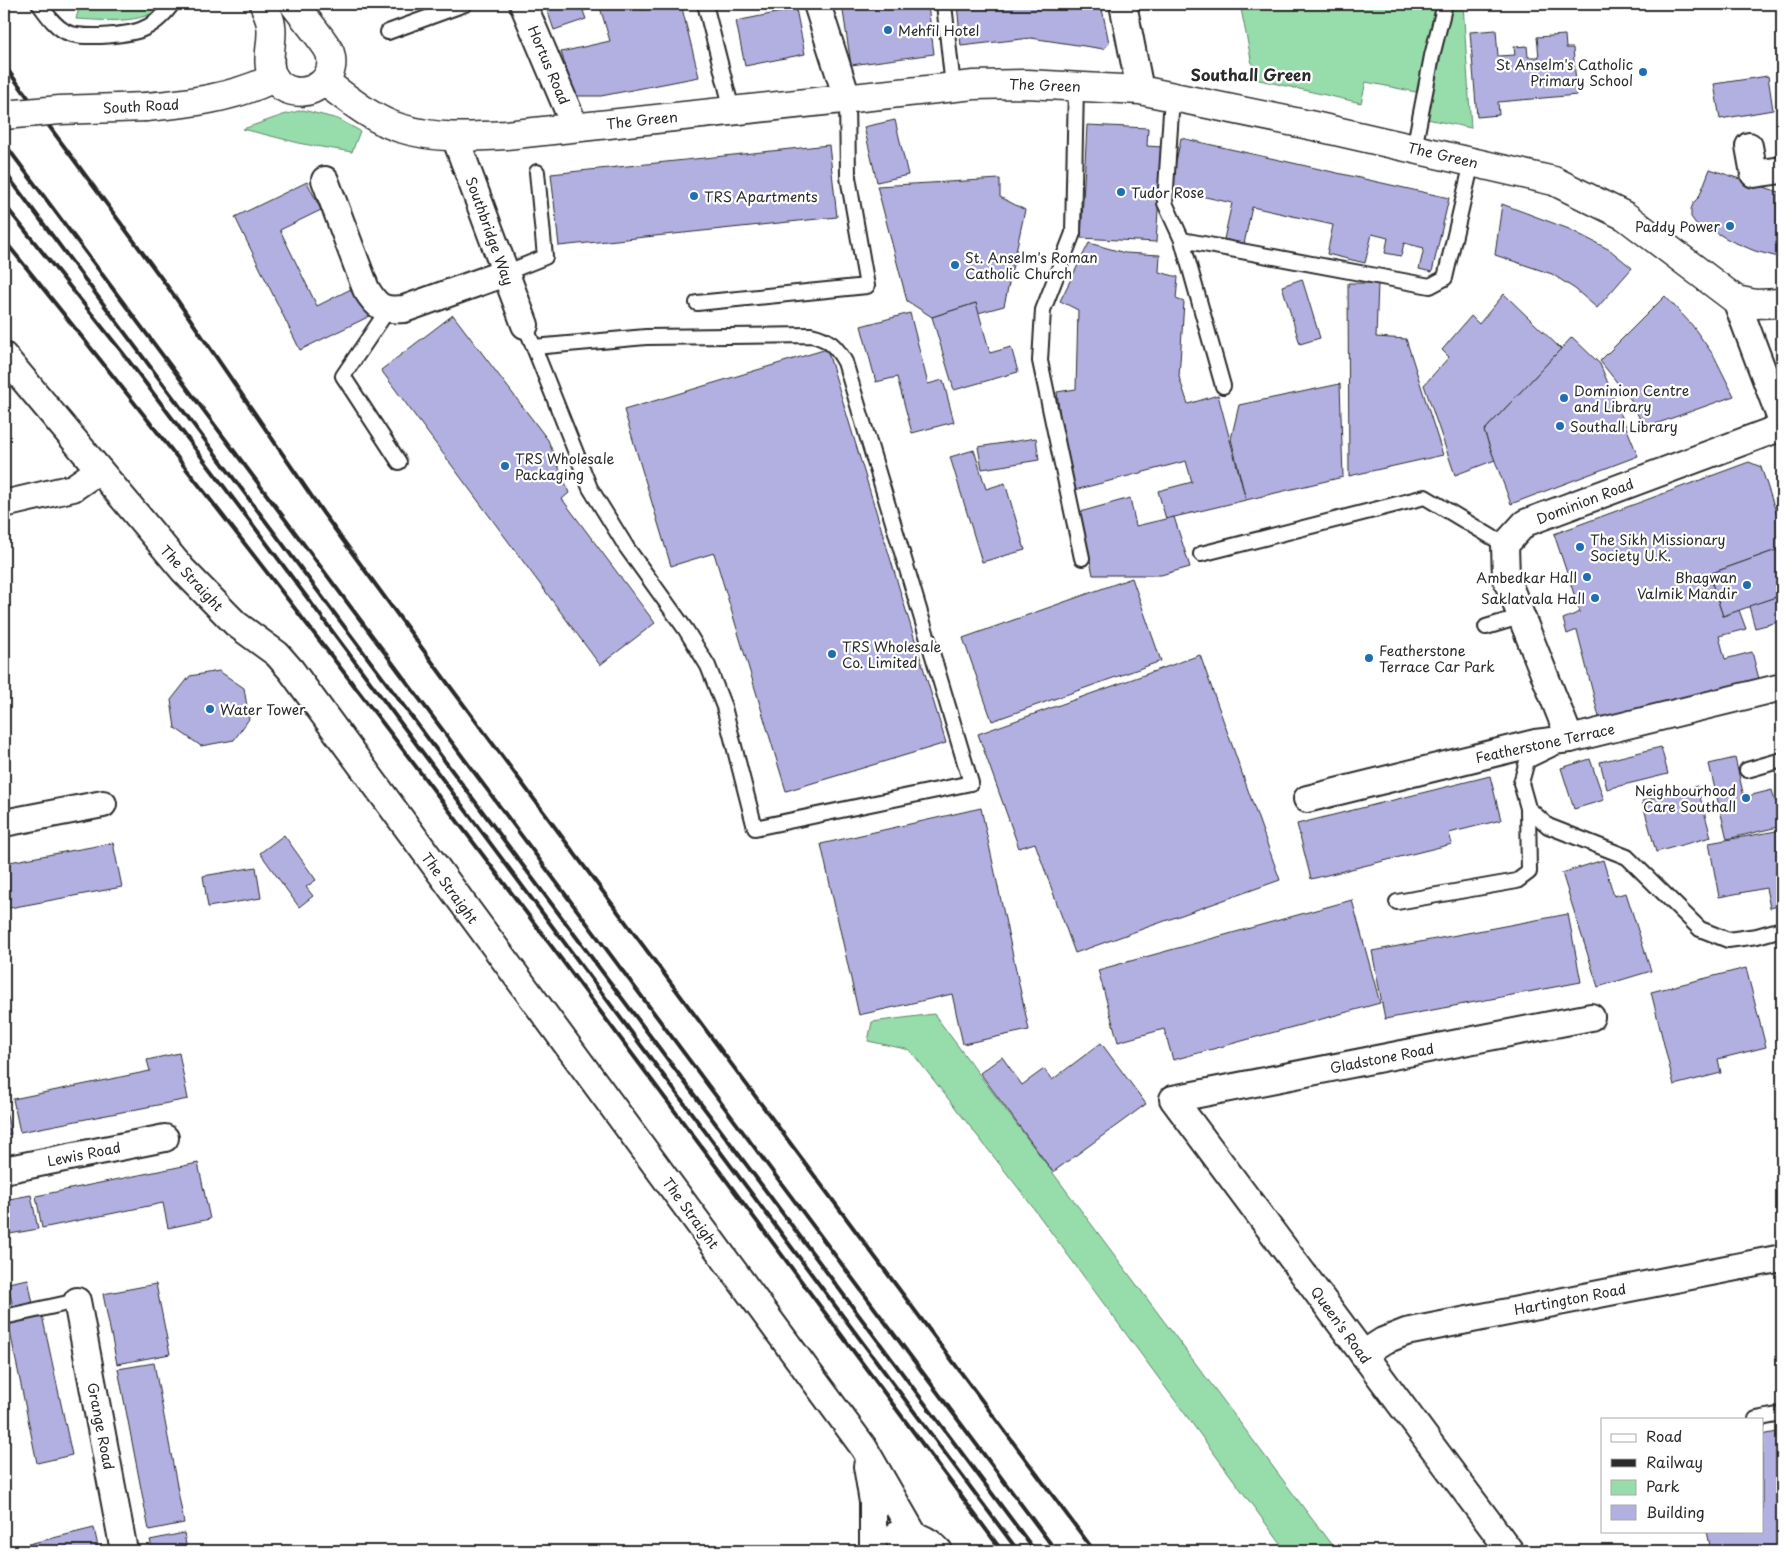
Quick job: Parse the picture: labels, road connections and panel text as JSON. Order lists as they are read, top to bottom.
{
  "streets": {
    "street": [
      "Hortus Road",
      "The Green",
      "South Road",
      "Southbridge Way",
      "Dominion Road",
      "The Straight",
      "Featherstone Terrace",
      "Gladstone Road",
      "Lewis Road",
      "Hartington Road",
      "Queen's Road",
      "Grange Road"
    ]
  },
  "crossings": [
    ["Hortus Road", "The Green"],
    ["The Green", "South Road"],
    ["The Green", "Southbridge Way"],
    ["Gladstone Road", "Queen's Road"],
    ["Hartington Road", "Queen's Road"]
  ],
  "districts": ["Southall Green"],
  "places": [
    "Mehfil Hotel",
    "St Anselm's Catholic Primary School",
    "Tudor Rose",
    "TRS Apartments",
    "Paddy Power",
    "St. Anselm's Roman Catholic Church",
    "Dominion Centre and Library",
    "Southall Library",
    "TRS Wholesale Packaging",
    "The Sikh Missionary Society U.K.",
    "Ambedkar Hall",
    "Bhagwan Valmik Mandir",
    "Saklatvala Hall",
    "TRS Wholesale Co. Limited",
    "Featherstone Terrace Car Park",
    "Water Tower",
    "Neighbourhood Care Southall"
  ],
  "legend": [
    "Road",
    "Railway",
    "Park",
    "Building"
  ]
}
